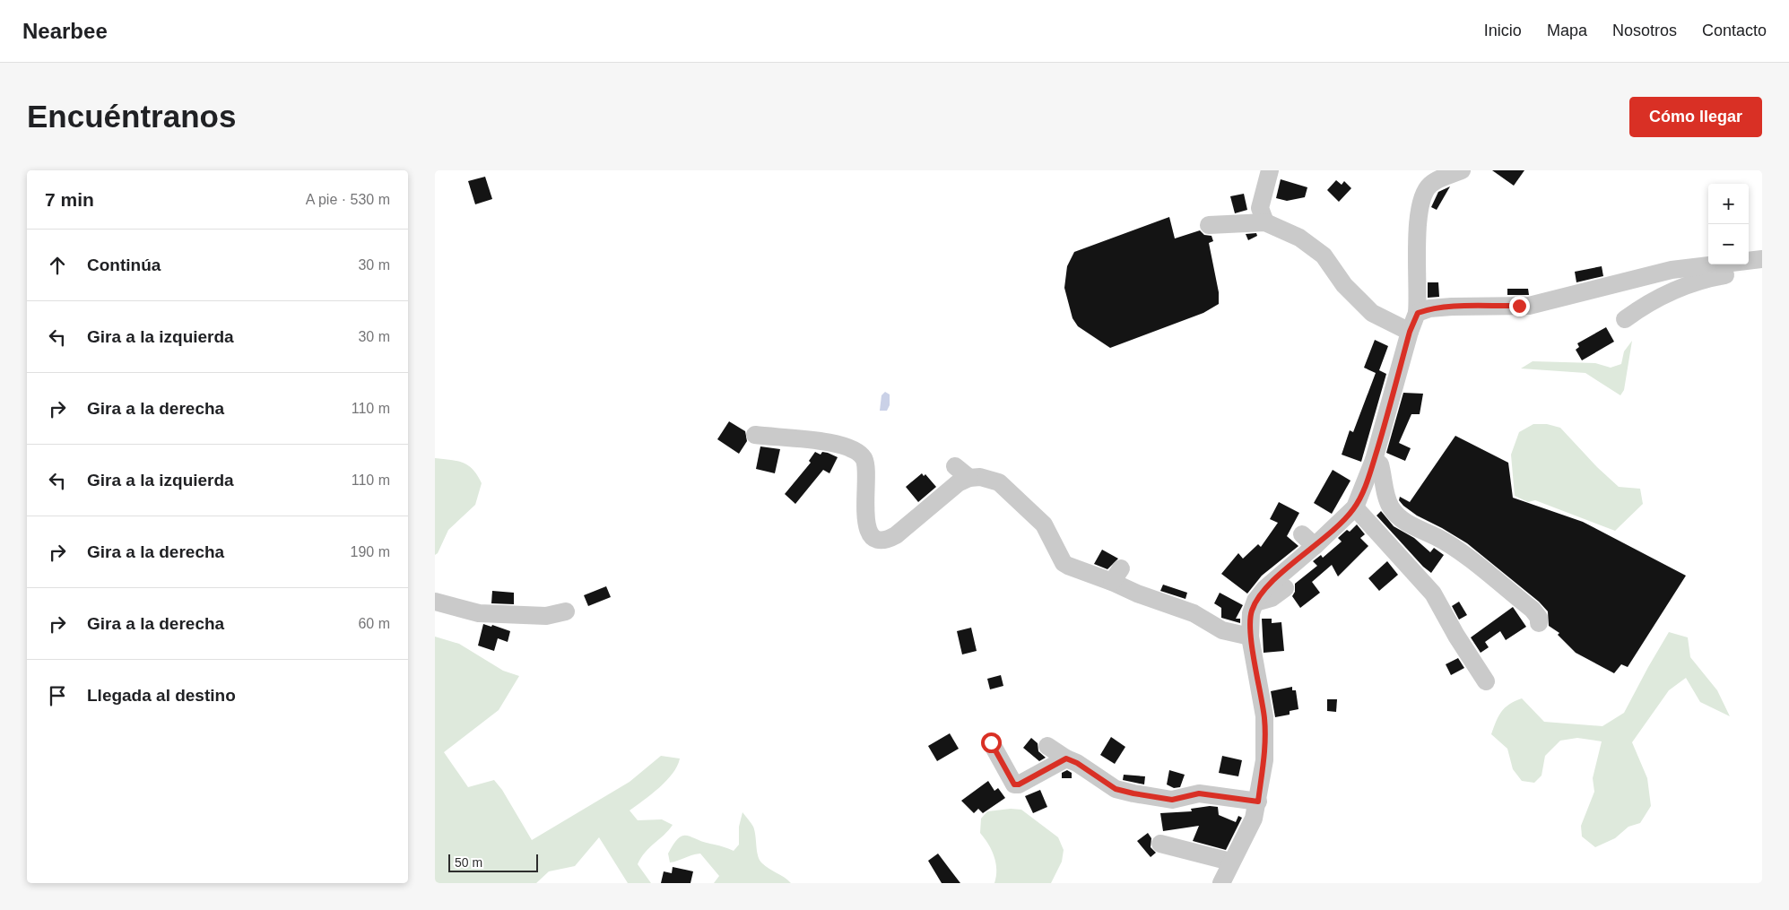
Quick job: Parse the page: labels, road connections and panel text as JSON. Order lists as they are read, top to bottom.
{
  "scale_bar": "50 m",
  "page": {
    "header": "Nearbee",
    "nav": [
      "Inicio",
      "Mapa",
      "Nosotros",
      "Contacto"
    ],
    "buttons": "Cómo llegar",
    "title": "Encuéntranos",
    "heading": ["7 min", "A pie · 530 m"],
    "map_buttons": ["+", "−"],
    "list": [
      ["Continúa", "30 m"],
      ["Gira a la izquierda", "30 m"],
      ["Gira a la derecha", "110 m"],
      ["Gira a la izquierda", "110 m"],
      ["Gira a la derecha", "190 m"],
      ["Gira a la derecha", "60 m"],
      "Llegada al destino"
    ],
    "scale": "50 m"
  }
}
